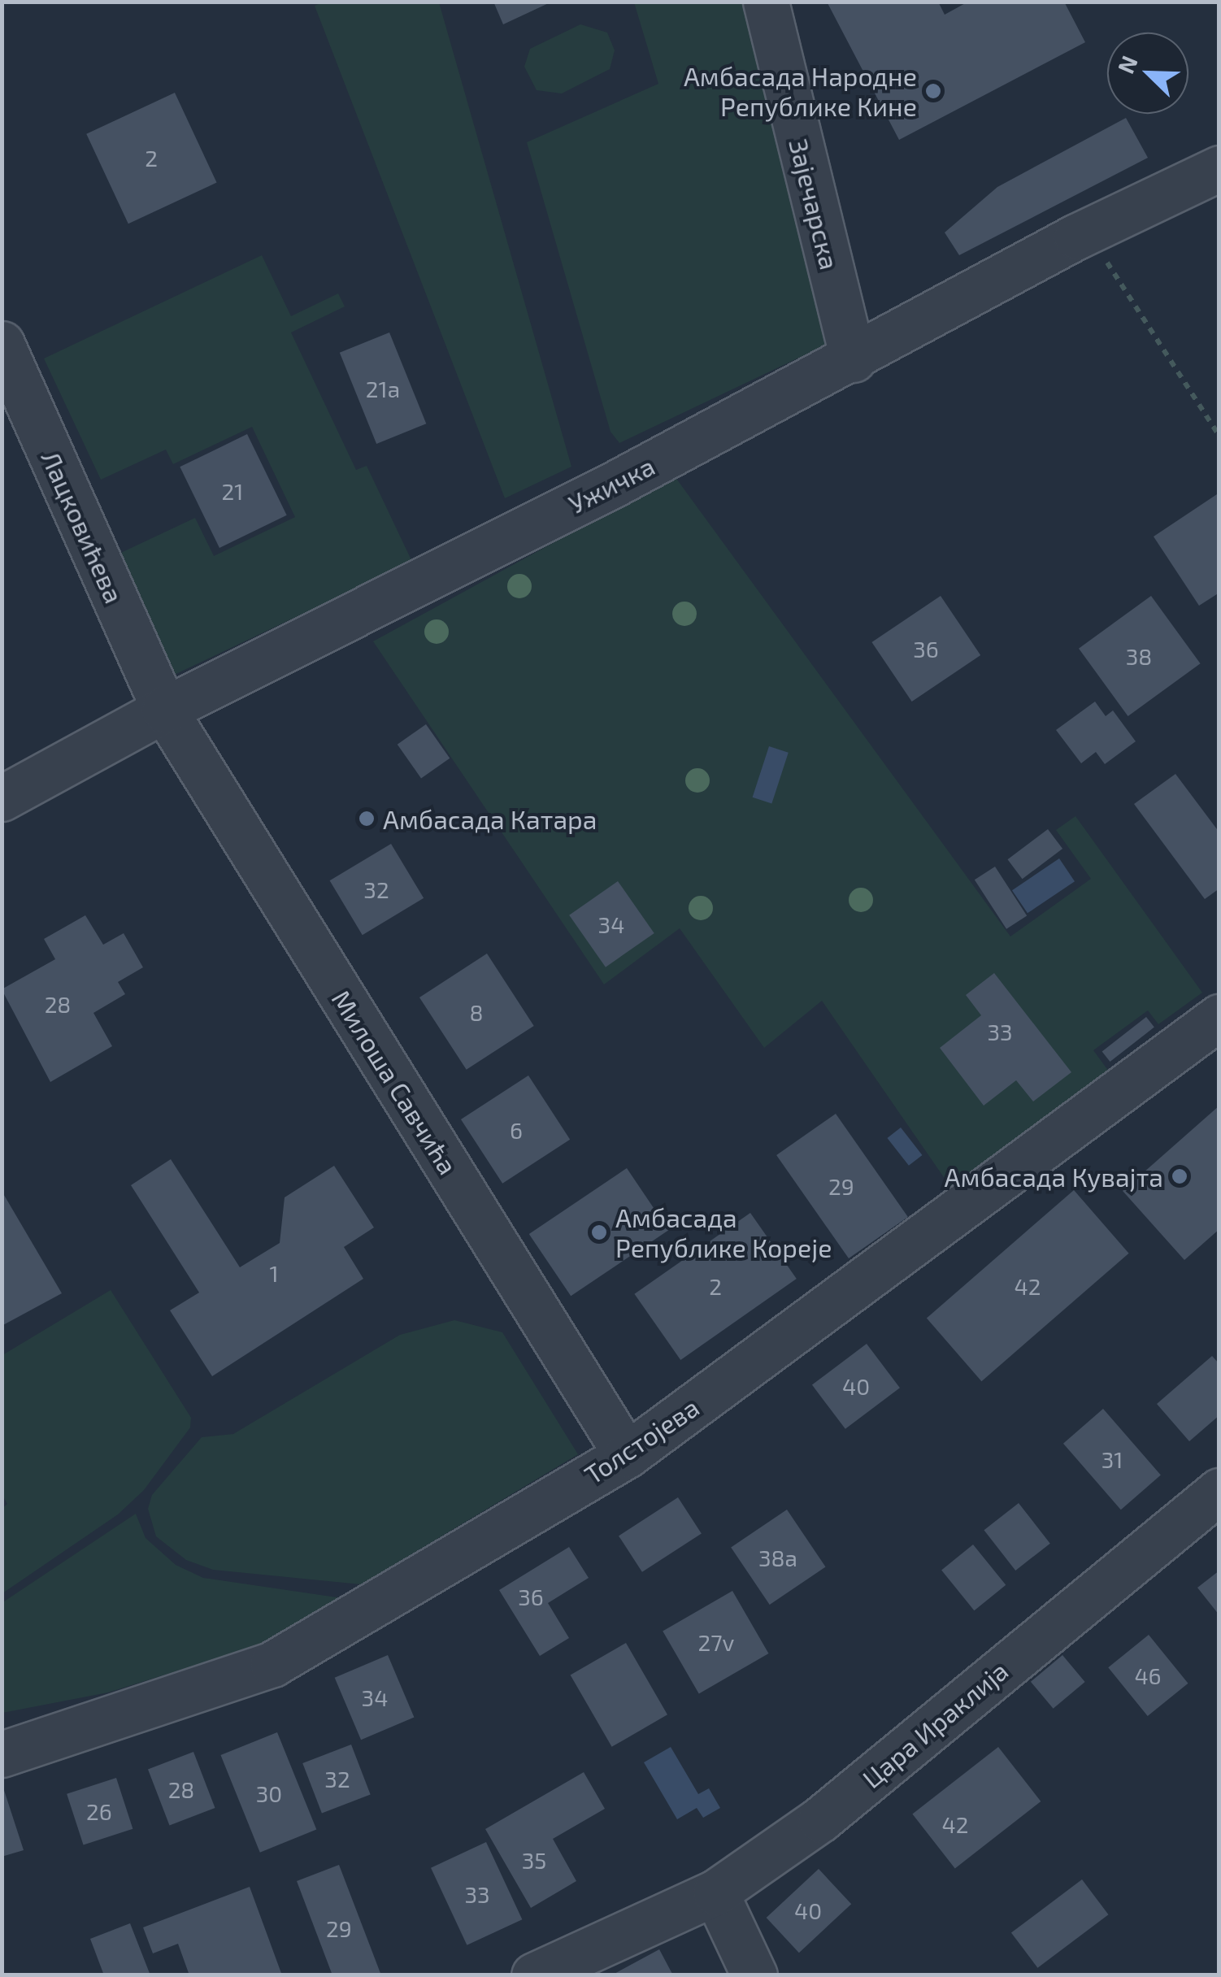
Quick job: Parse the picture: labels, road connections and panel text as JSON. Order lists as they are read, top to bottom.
{
  "streets": {
    "street": [
      "Зајечарска",
      "Ужичка",
      "Лацковићева",
      "Милоша Савчића",
      "Толстојева",
      "Цара Ираклија"
    ]
  },
  "crossings": [
    ["Зајечарска", "Ужичка"],
    ["Ужичка", "Лацковићева"],
    ["Ужичка", "Милоша Савчића"],
    ["Лацковићева", "Милоша Савчића"],
    ["Милоша Савчића", "Толстојева"]
  ],
  "places": [
    "Амбасада Народне Републике Кине",
    "Амбасада Катара",
    "Амбасада Кувајта",
    "Амбасада Републике Кореје"
  ],
  "house_numbers": [
    "2",
    "21a",
    "21",
    "36",
    "38",
    "32",
    "34",
    "28",
    "8",
    "33",
    "6",
    "29",
    "1",
    "2",
    "42",
    "40",
    "31",
    "38a",
    "36",
    "27v",
    "46",
    "34",
    "32",
    "28",
    "30",
    "26",
    "42",
    "35",
    "33",
    "40",
    "29"
  ],
  "north": "top left"
}
